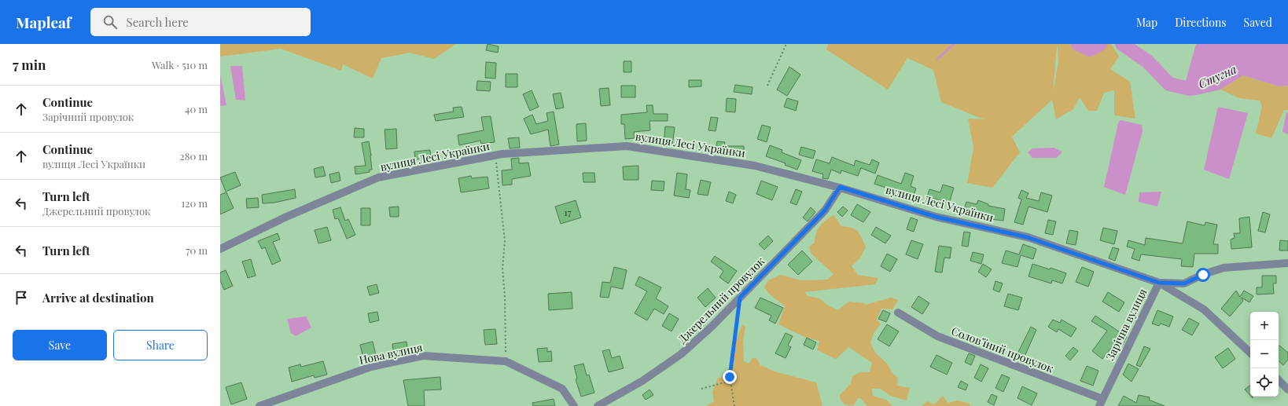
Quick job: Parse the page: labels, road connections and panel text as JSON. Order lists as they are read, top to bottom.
{
  "streets": {
    "street": [
      "вулиця Лесі Українки",
      "Джерельний провулок",
      "Зарічна вулиця",
      "Соловʼїний провулок",
      "Нова вулиця"
    ]
  },
  "crossings": [
    ["вулиця Лесі Українки", "Джерельний провулок"],
    ["вулиця Лесі Українки", "Зарічна вулиця"],
    ["Зарічна вулиця", "Соловʼїний провулок"]
  ],
  "water": ["Стугна"],
  "house_numbers": ["17"],
  "page": {
    "header": "Mapleaf",
    "search": "Search here",
    "nav": ["Map", "Directions", "Saved"],
    "heading": ["7 min", "Walk · 510 m"],
    "list": [
      ["Continue", "Зарічний провулок", "40 m"],
      ["Continue", "вулиця Лесі Українки", "280 m"],
      ["Turn left", "Джерельний провулок", "120 m"],
      ["Turn left", "70 m"],
      "Arrive at destination"
    ],
    "map_buttons": ["+", "−"],
    "buttons": ["Save", "Share"]
  }
}
